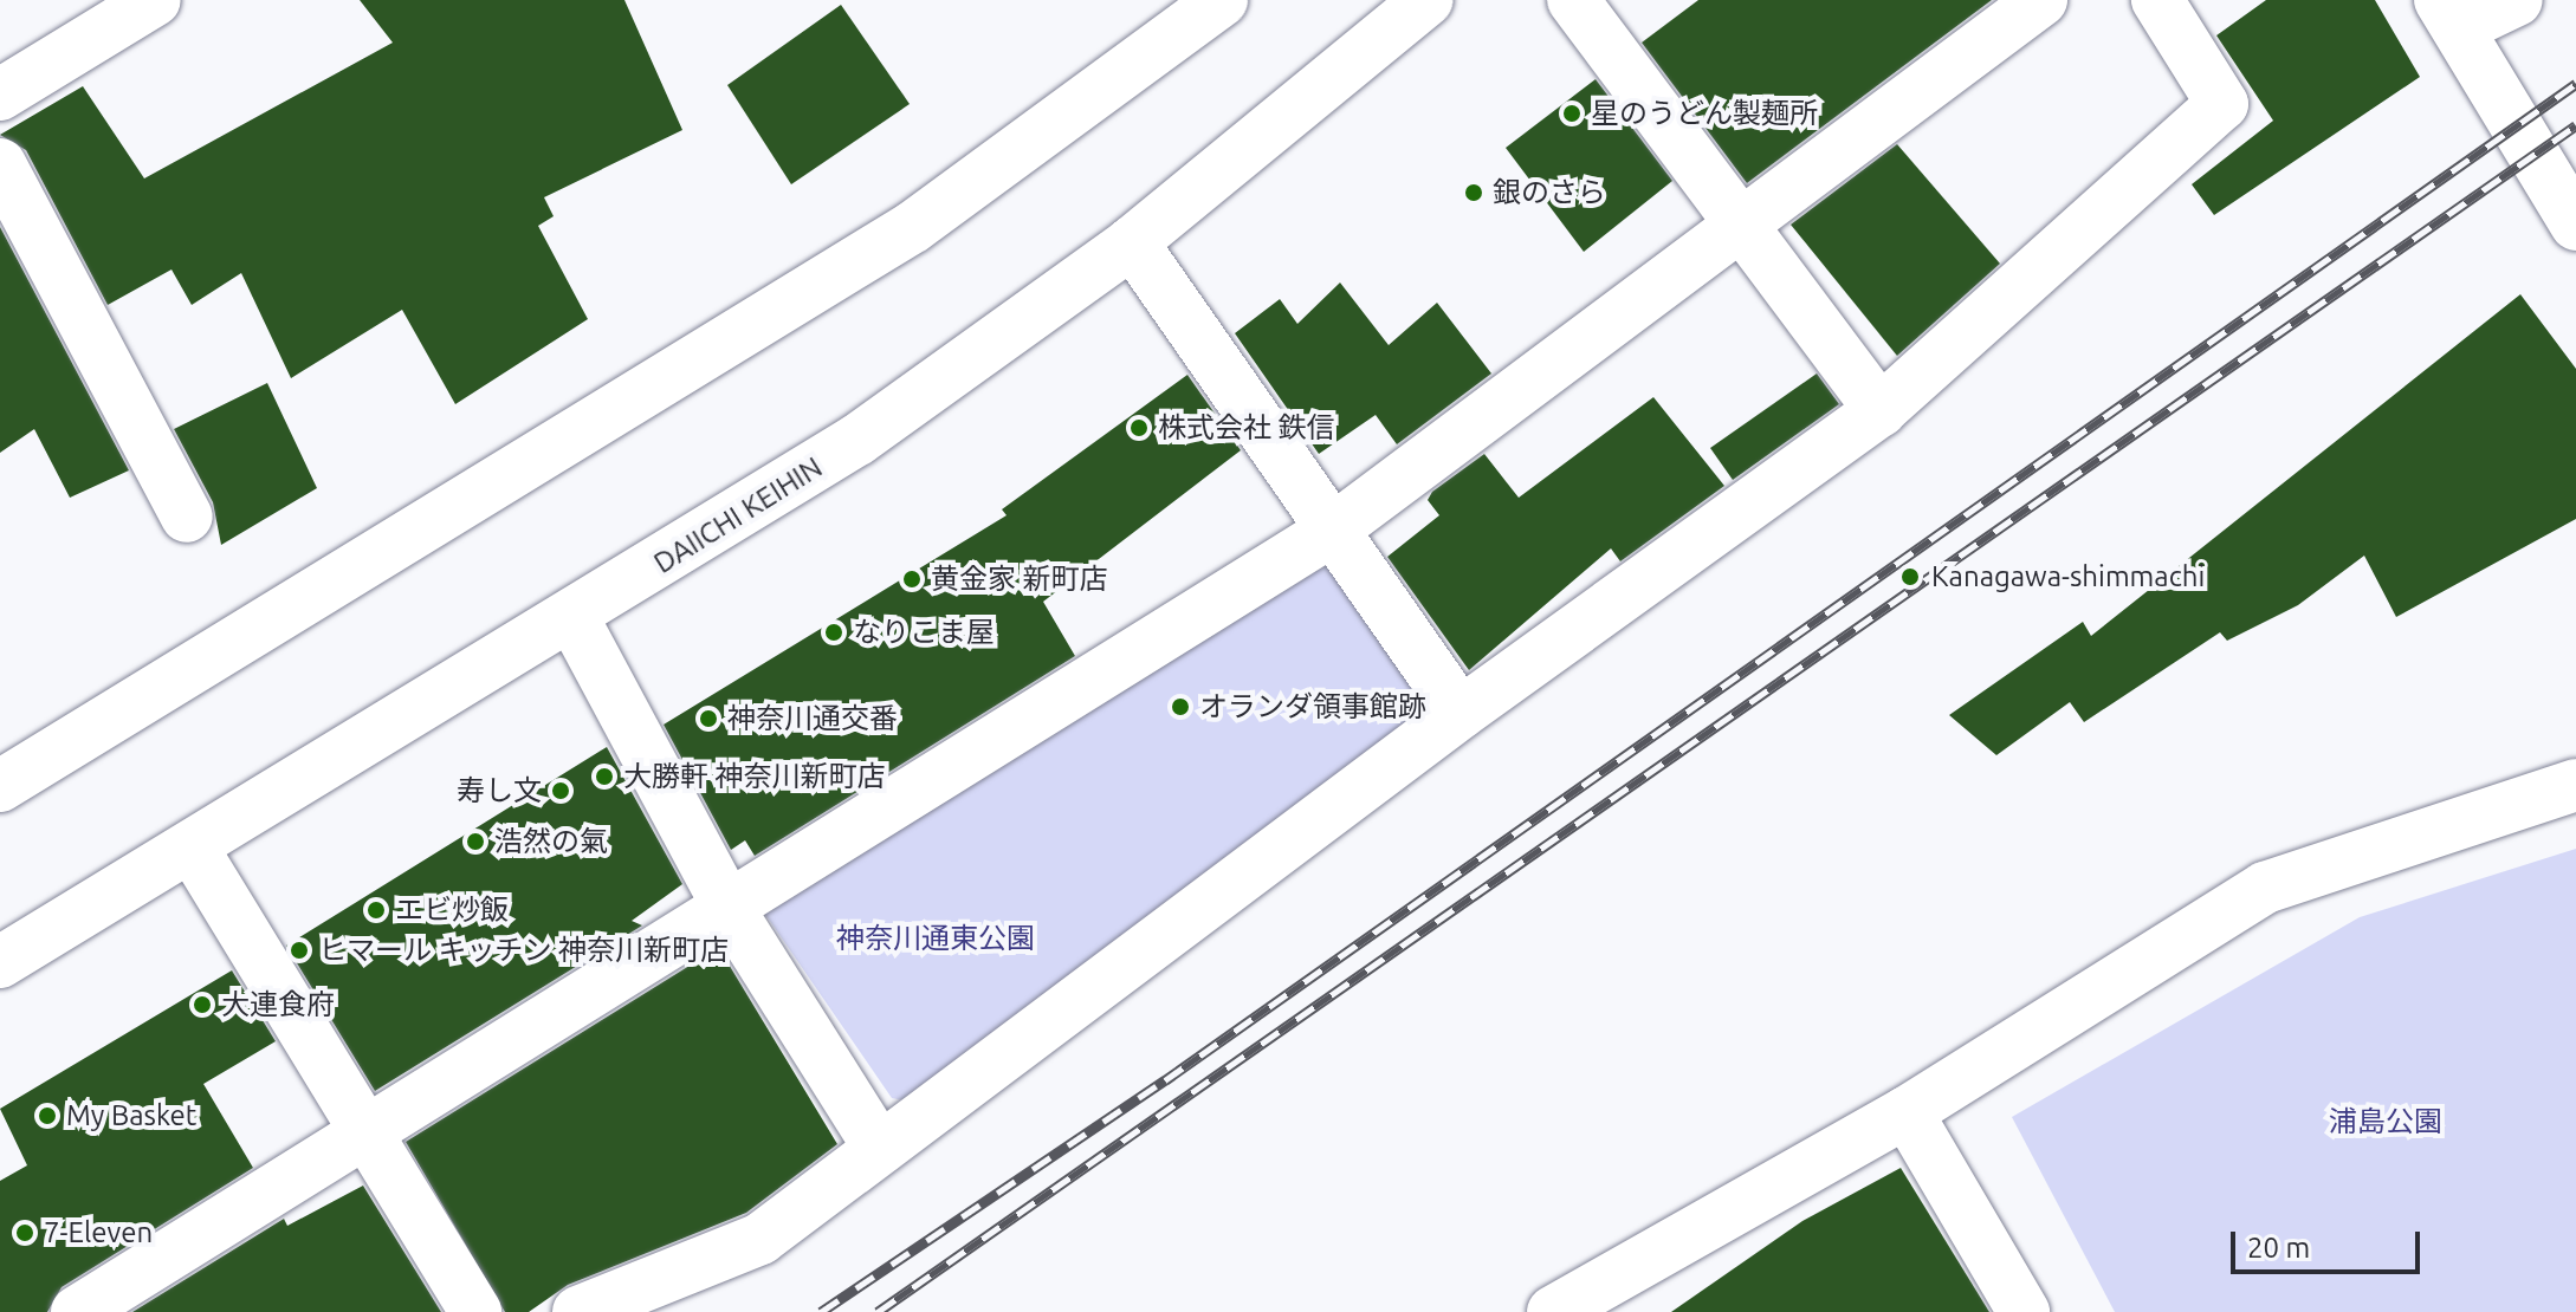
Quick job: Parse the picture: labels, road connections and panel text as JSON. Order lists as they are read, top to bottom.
{
  "streets": {
    "main road": ["DAIICHI KEIHIN"]
  },
  "parks": ["神奈川通東公園", "浦島公園"],
  "places": [
    "星のうどん製麺所",
    "銀のさら",
    "株式会社 鉄信",
    "Kanagawa-shimmachi",
    "黄金家 新町店",
    "なりこま屋",
    "オランダ領事館跡",
    "神奈川通交番",
    "大勝軒 神奈川新町店",
    "寿し文",
    "浩然の氣",
    "エビ炒飯",
    "ヒマール キッチン 神奈川新町店",
    "大連食府",
    "My Basket",
    "7-Eleven"
  ],
  "scale_bar": "20 m"
}
